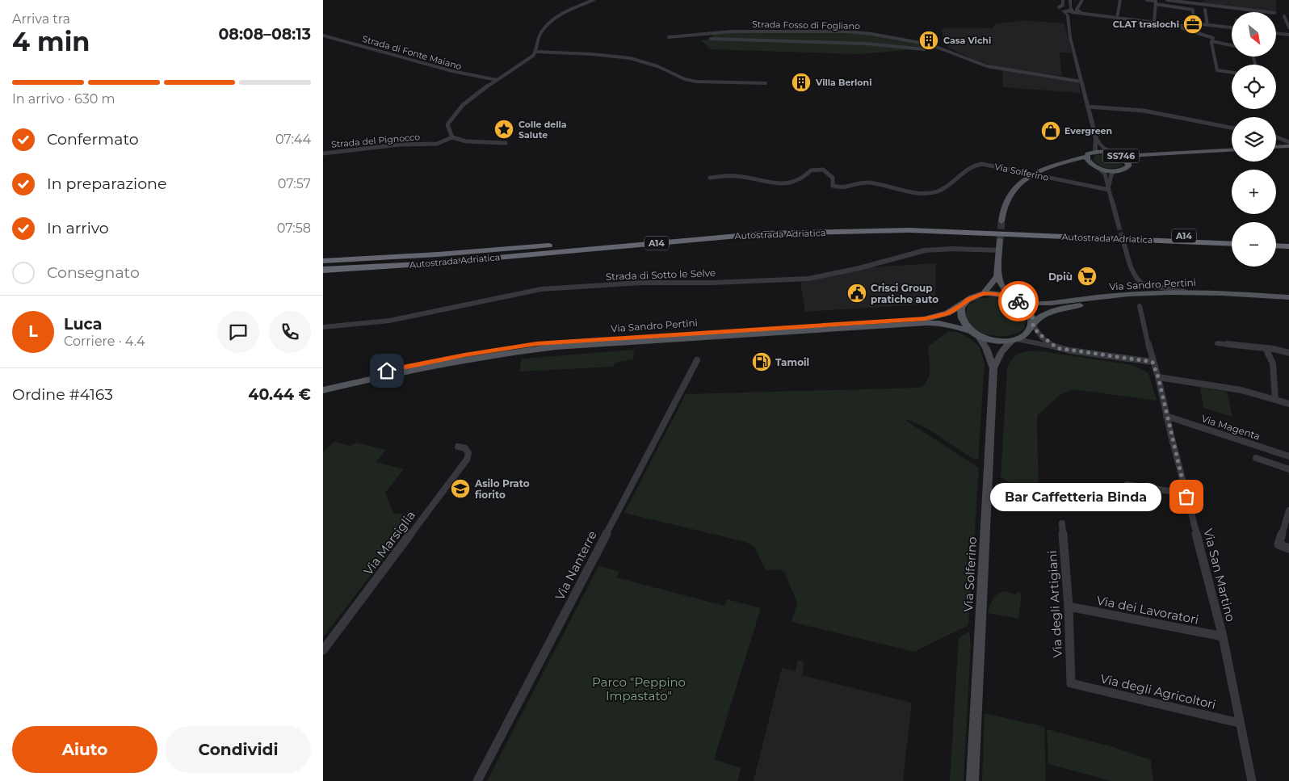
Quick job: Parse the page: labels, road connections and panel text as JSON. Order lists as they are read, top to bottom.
{
  "streets": {
    "highway": ["Autostrada Adriatica", "A14"],
    "main road": ["SS746", "Via Solferino", "Via Sandro Pertini"],
    "street": [
      "Strada Fosso di Fogliano",
      "Strada di Fonte Maiano",
      "Strada del Pignocco",
      "Strada di Sotto le Selve",
      "Via Magenta",
      "Via Marsiglia",
      "Via Nanterre",
      "Via San Martino",
      "Via degli Artigiani",
      "Via dei Lavoratori",
      "Via degli Agricoltori"
    ]
  },
  "crossings": [
    ["SS746", "Via Solferino"],
    ["Via Solferino", "Via Sandro Pertini"],
    ["Via Magenta", "Via San Martino"],
    ["Via San Martino", "Via dei Lavoratori"],
    ["Via San Martino", "Via degli Agricoltori"],
    ["Via degli Artigiani", "Via dei Lavoratori"],
    ["Via degli Artigiani", "Via degli Agricoltori"]
  ],
  "parks": ["Parco \"Peppino Impastato\""],
  "places": {
    "office": ["CLAT traslochi"],
    "building": ["Casa Vichi", "Villa Berloni"],
    "place": ["Colle della Salute"],
    "shop": ["Evergreen"],
    "supermarket": ["Dpiù"],
    "public building": ["Crisci Group pratiche auto"],
    "fuel station": ["Tamoil"],
    "school or university": ["Asilo Prato fiorito"],
    "other": ["Bar Caffetteria Binda"]
  },
  "north": "bottom right",
  "page": {
    "heading": ["4 min", "Arriva tra", "08:08–08:13"],
    "panel": [
      "Luca",
      "Corriere · 4.4",
      "Ordine #4163",
      "40.44 €"
    ],
    "map_buttons": ["+", "−"],
    "bar": "In arrivo · 630 m",
    "list": [
      ["Confermato", "07:44"],
      ["In preparazione", "07:57"],
      ["In arrivo", "07:58"],
      "Consegnato"
    ],
    "round": "L",
    "bubble": "Bar Caffetteria Binda",
    "buttons": ["Aiuto", "Condividi"]
  }
}
